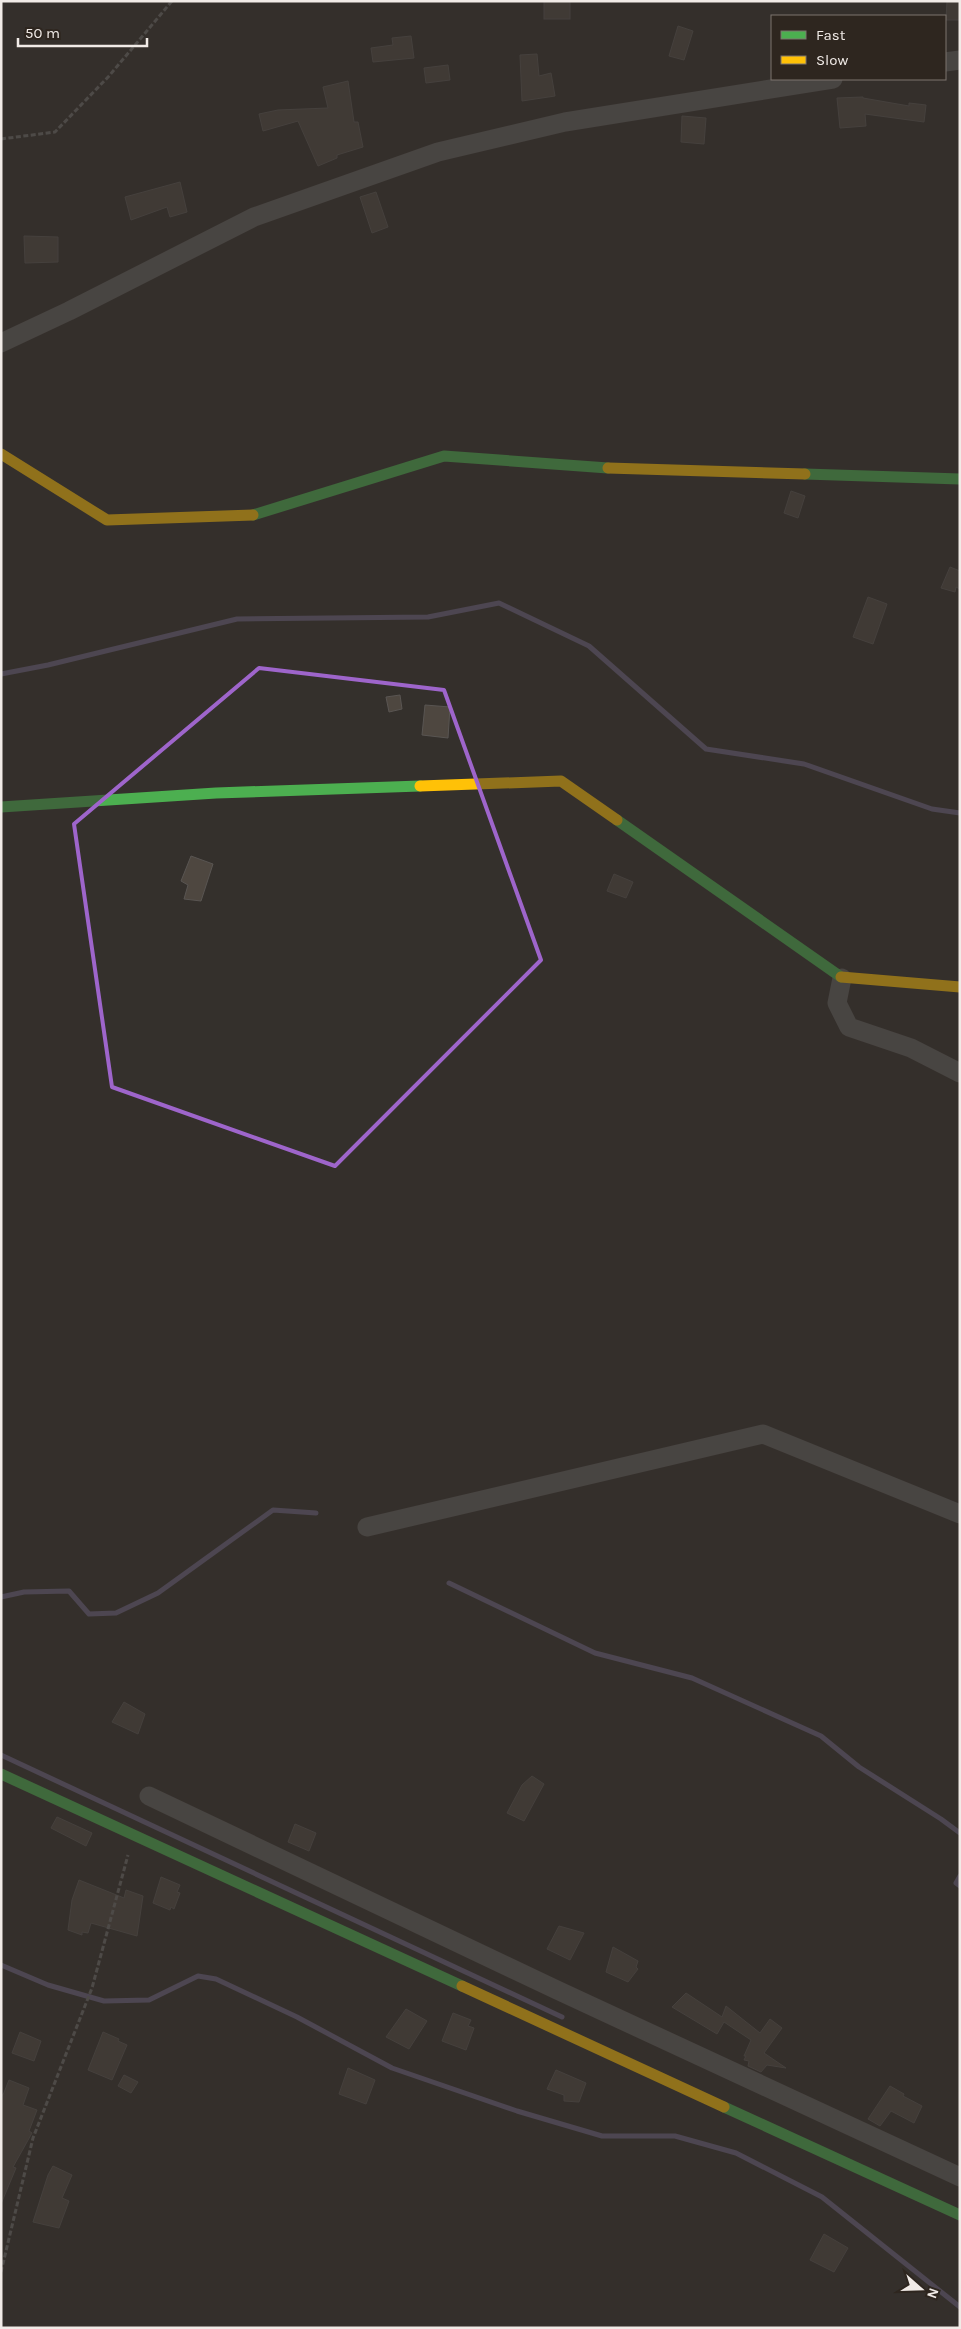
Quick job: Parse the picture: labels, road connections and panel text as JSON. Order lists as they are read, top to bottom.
{
  "legend": ["Fast", "Slow"],
  "scale_bar": "50 m",
  "north": "right"
}
